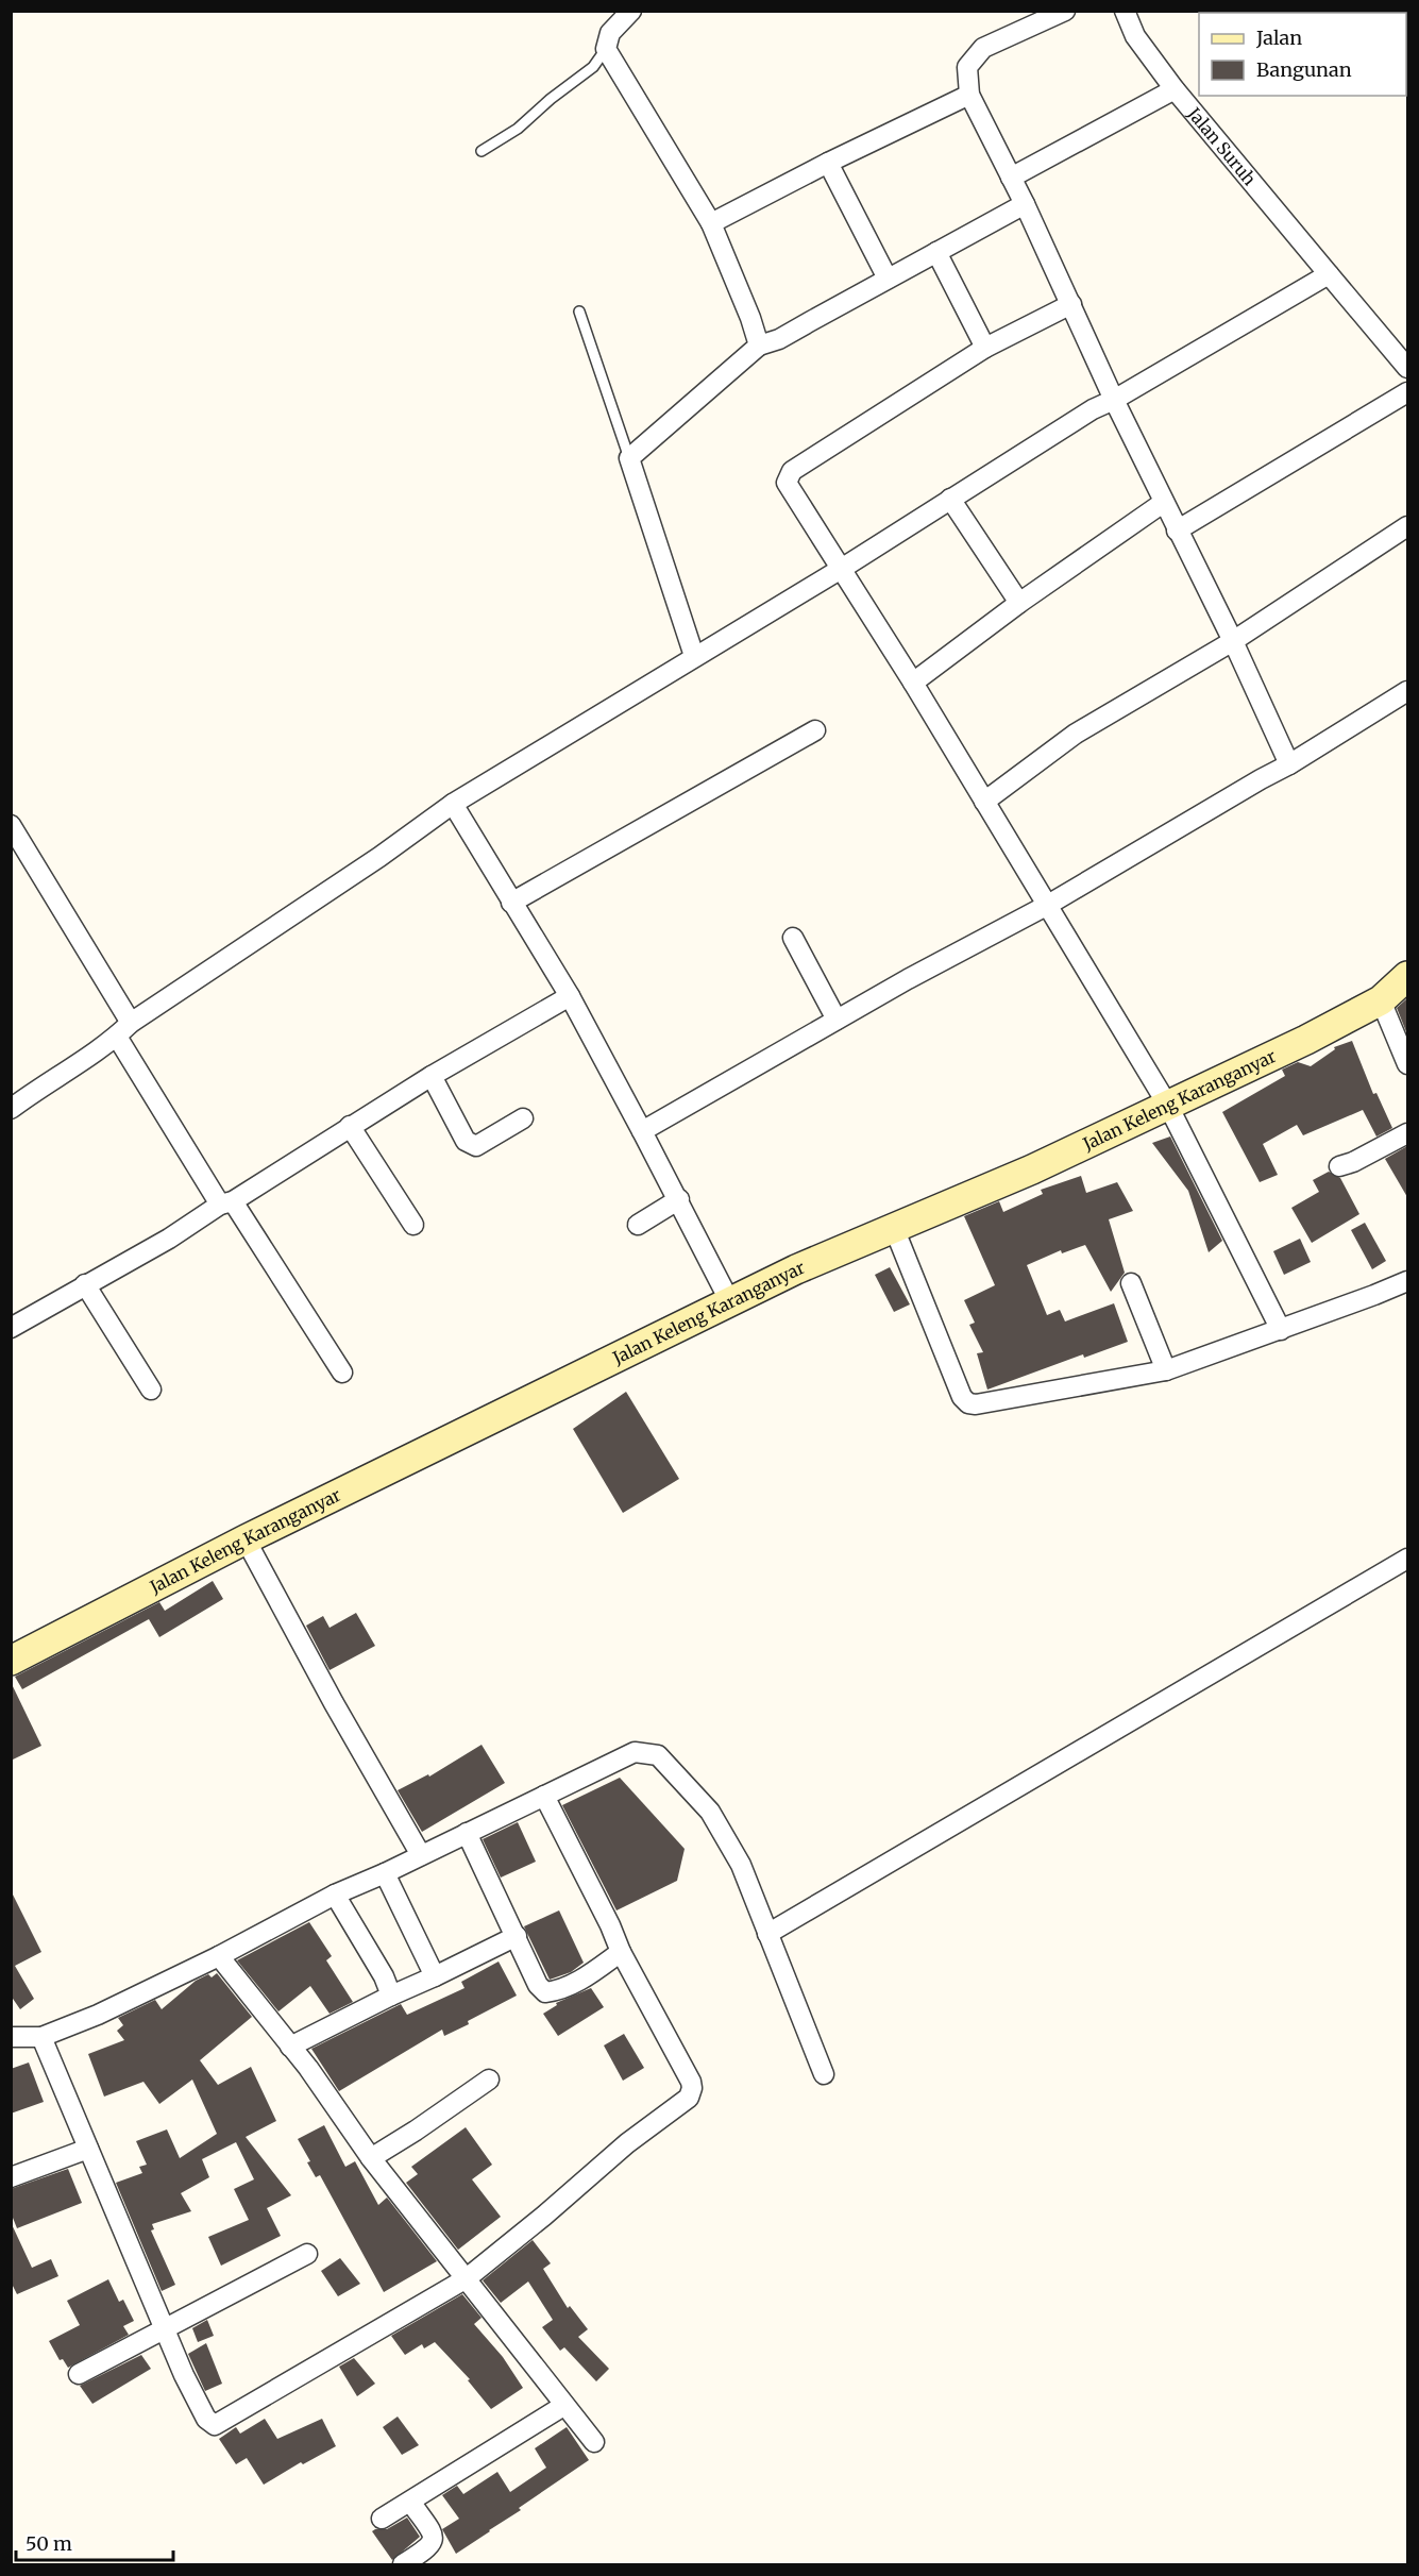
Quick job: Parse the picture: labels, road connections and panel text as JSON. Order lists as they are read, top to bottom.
{
  "streets": {
    "main road": ["Jalan Keleng Karanganyar"],
    "street": ["Jalan Suruh"]
  },
  "legend": ["Jalan", "Bangunan"],
  "scale_bar": "50 m"
}
